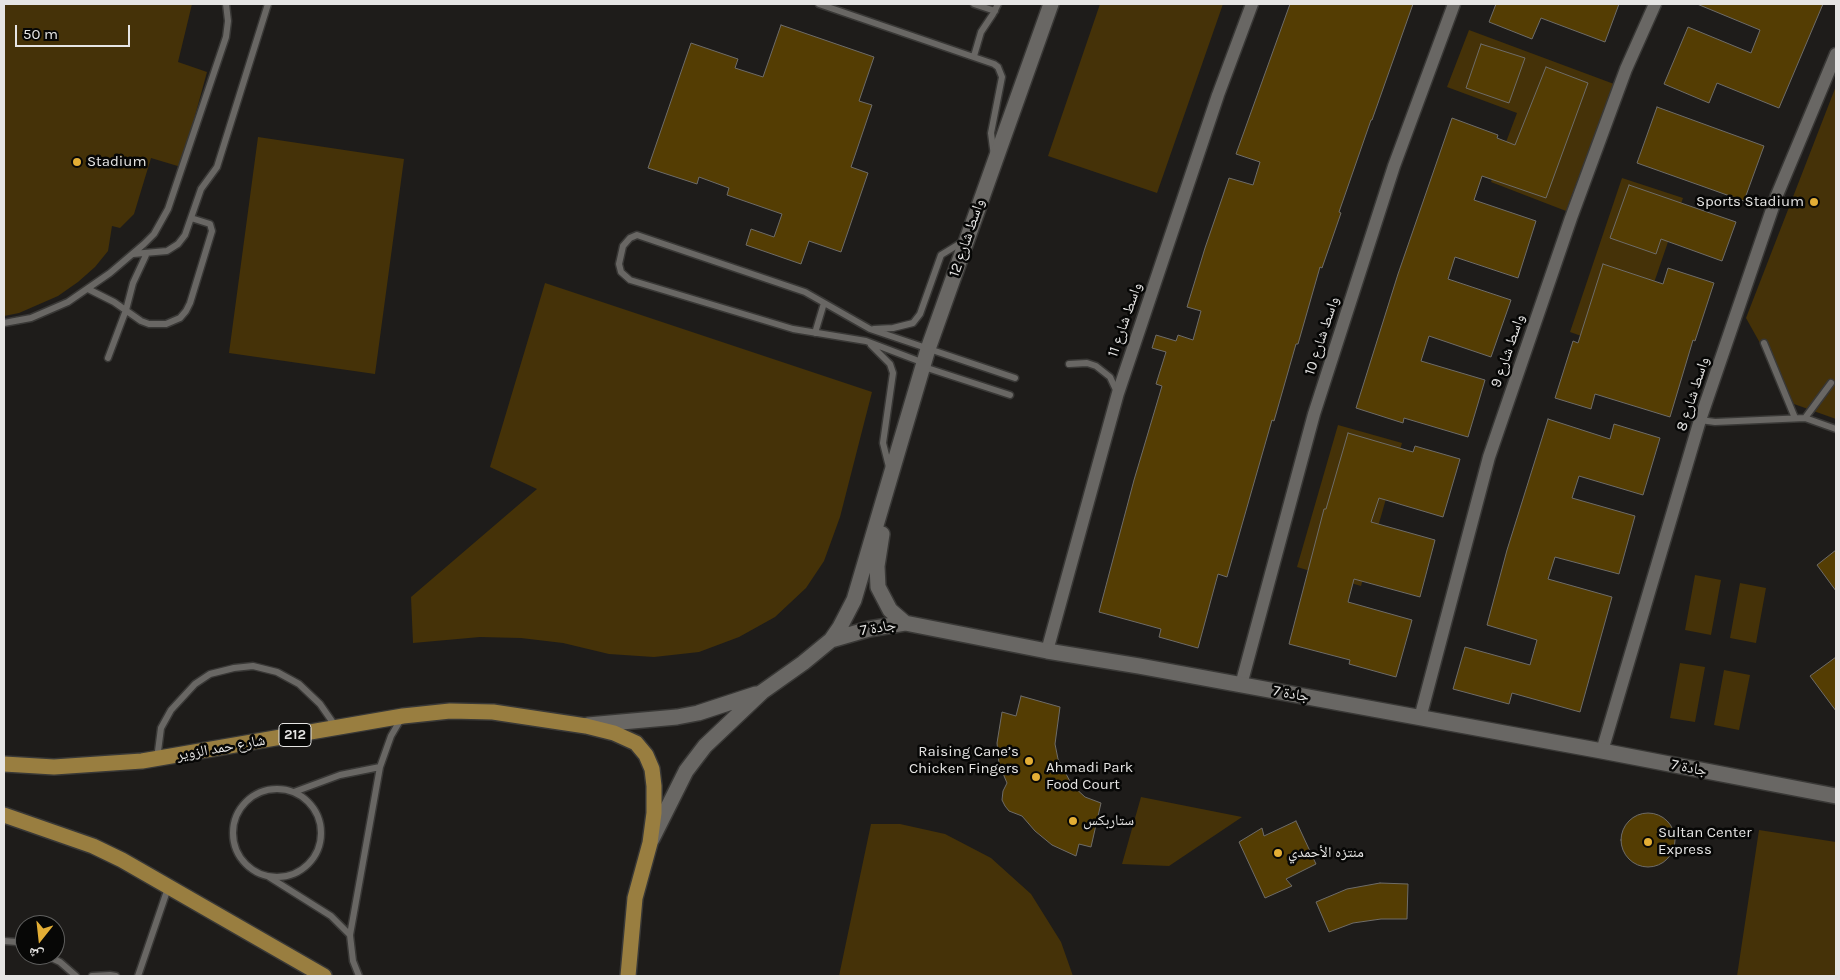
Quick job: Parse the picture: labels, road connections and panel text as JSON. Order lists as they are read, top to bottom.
{
  "streets": {
    "main road": [
      "واسط شارع 12",
      "جادة 7",
      "212",
      "شارع حمد الزوير"
    ],
    "street": [
      "واسط شارع 11",
      "واسط شارع 10",
      "واسط شارع 9",
      "واسط شارع 8"
    ]
  },
  "crossings": [
    ["واسط شارع 12", "جادة 7"],
    ["واسط شارع 11", "جادة 7"],
    ["واسط شارع 10", "جادة 7"],
    ["واسط شارع 9", "جادة 7"],
    ["واسط شارع 8", "جادة 7"],
    ["جادة 7", "212"],
    ["جادة 7", "شارع حمد الزوير"],
    ["212", "شارع حمد الزوير"]
  ],
  "places": [
    "Stadium",
    "Sports Stadium",
    "Raising Cane’s Chicken Fingers",
    "Ahmadi Park Food Court",
    "ستاربكس",
    "Sultan Center Express",
    "منتزه الأحمدي"
  ],
  "scale_bar": "50 m",
  "north": "bottom"
}
